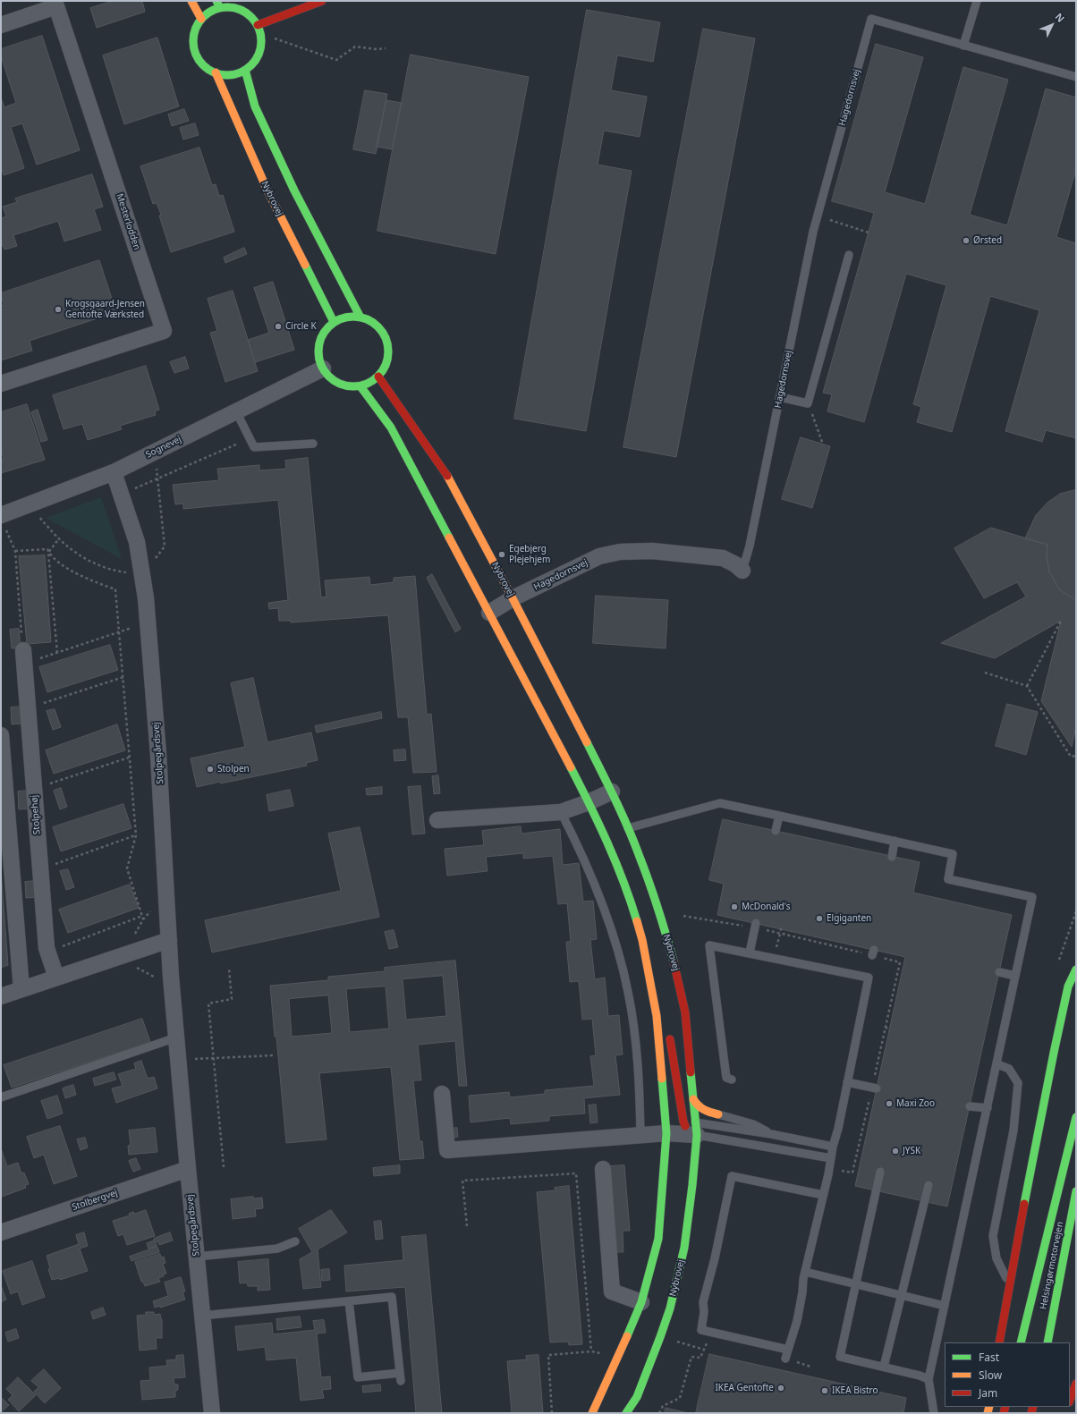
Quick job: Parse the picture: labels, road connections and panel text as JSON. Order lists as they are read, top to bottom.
{
  "streets": {
    "main road": ["Nybrovej", "Helsingørmotorvejen"],
    "street": [
      "Hagedornsvej",
      "Mesterlodden",
      "Sognevej",
      "Stolpegårdsvej",
      "Stolpehøj",
      "Stolbergvej"
    ]
  },
  "crossings": [
    ["Hagedornsvej", "Nybrovej"],
    ["Nybrovej", "Sognevej"],
    ["Sognevej", "Stolpegårdsvej"],
    ["Stolpegårdsvej", "Stolbergvej"]
  ],
  "places": [
    "Ørsted",
    "Krogsgaard-Jensen Gentofte Værksted",
    "Circle K",
    "Egebjerg Plejehjem",
    "Stolpen",
    "McDonald's",
    "Elgiganten",
    "Maxi Zoo",
    "JYSK",
    "IKEA Gentofte",
    "IKEA Bistro"
  ],
  "legend": ["Fast", "Slow", "Jam"],
  "north": "top right"
}
